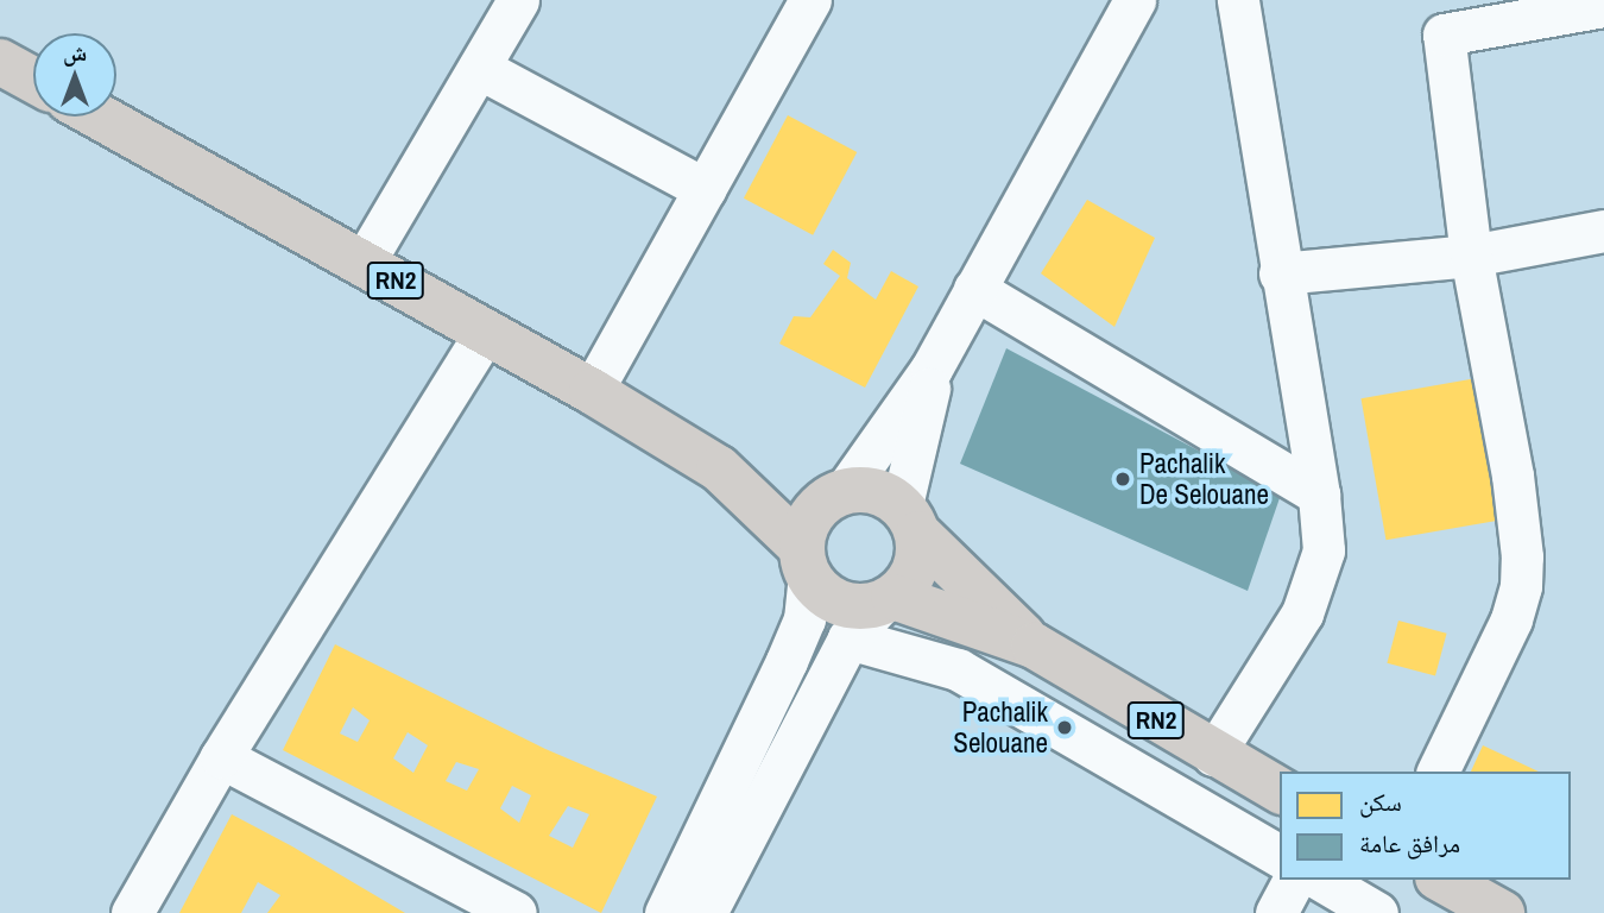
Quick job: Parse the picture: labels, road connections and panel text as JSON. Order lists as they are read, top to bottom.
{
  "streets": {
    "highway": ["RN2"]
  },
  "places": ["Pachalik De Selouane", "Pachalik Selouane"],
  "legend": ["سكن", "مرافق عامة"],
  "north": "top"
}
